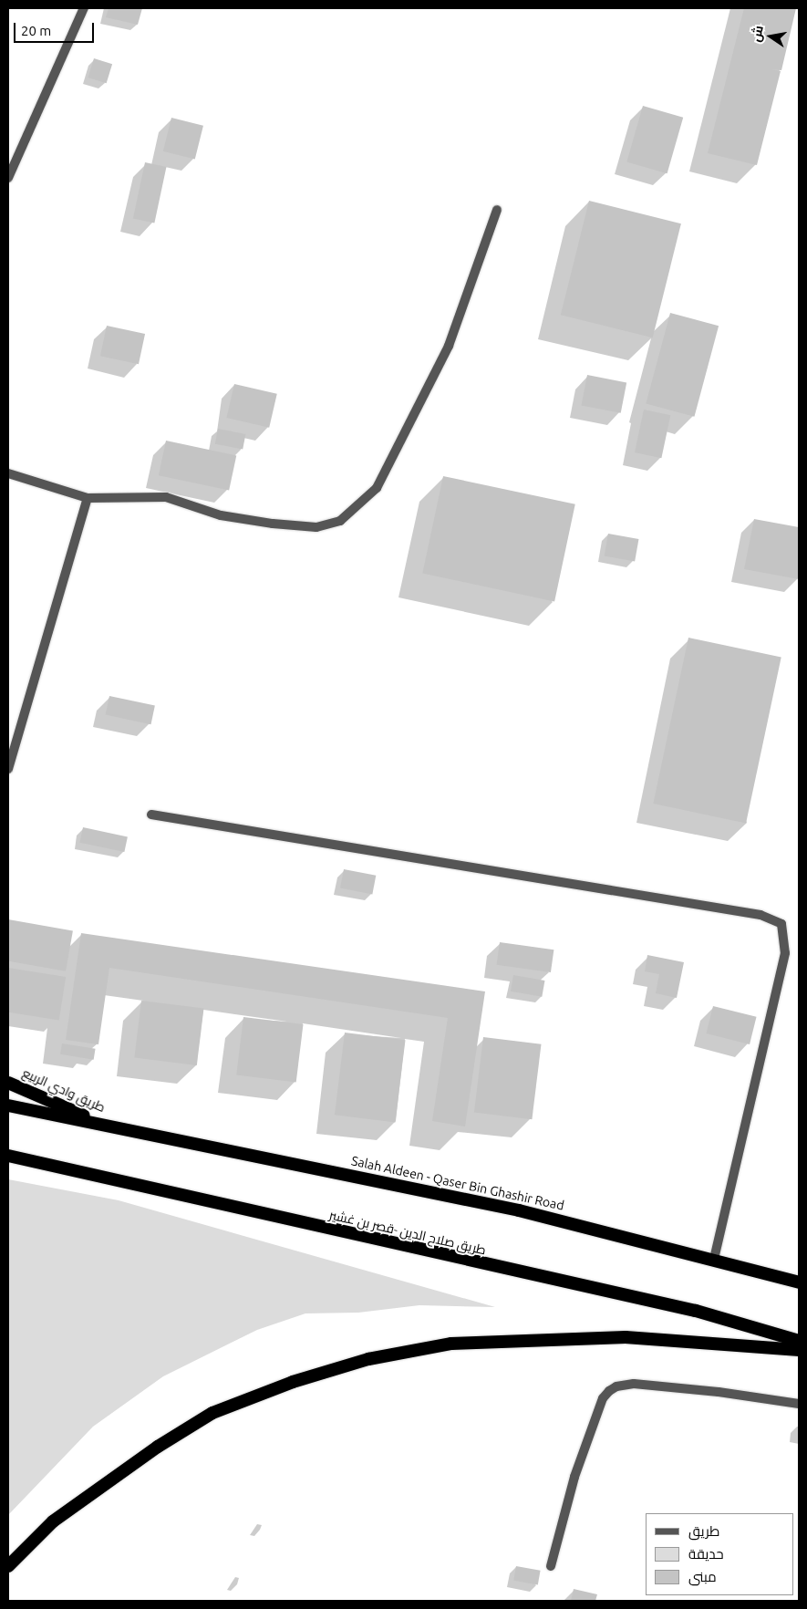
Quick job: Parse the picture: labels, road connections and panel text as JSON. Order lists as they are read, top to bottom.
{
  "streets": {
    "highway": ["طريق وادي الربيع", "Salah Aldeen - Qaser Bin Ghashir Road", "طريق صلاح الدين -قصر بن غشير"]
  },
  "crossings": [
    ["طريق وادي الربيع", "Salah Aldeen - Qaser Bin Ghashir Road"]
  ],
  "legend": ["طريق", "حديقة", "مبنى"],
  "scale_bar": "20 m",
  "north": "left"
}
